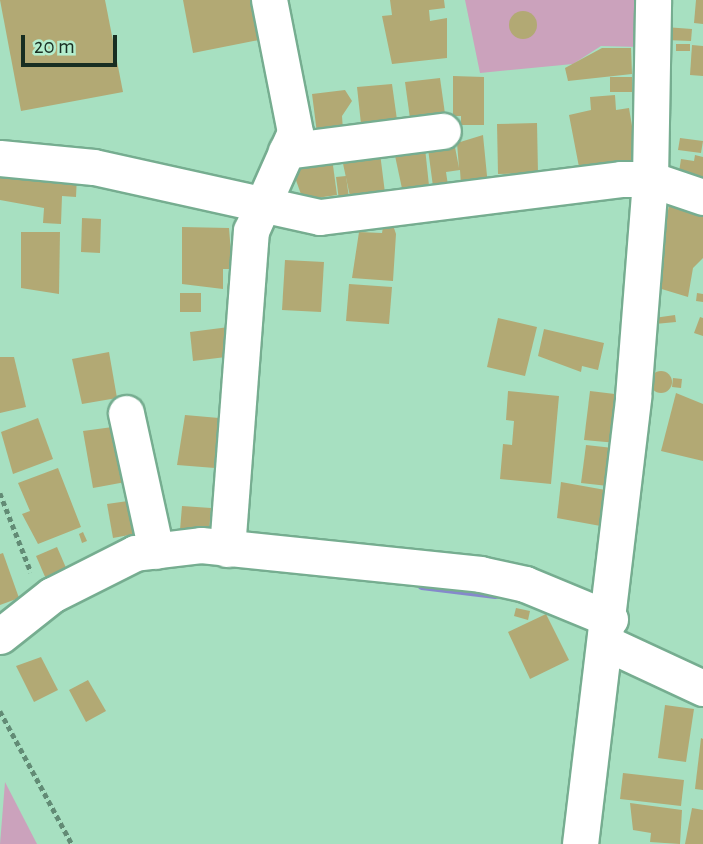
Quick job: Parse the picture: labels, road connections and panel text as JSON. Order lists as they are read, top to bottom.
{
  "scale_bar": "20 m"
}
